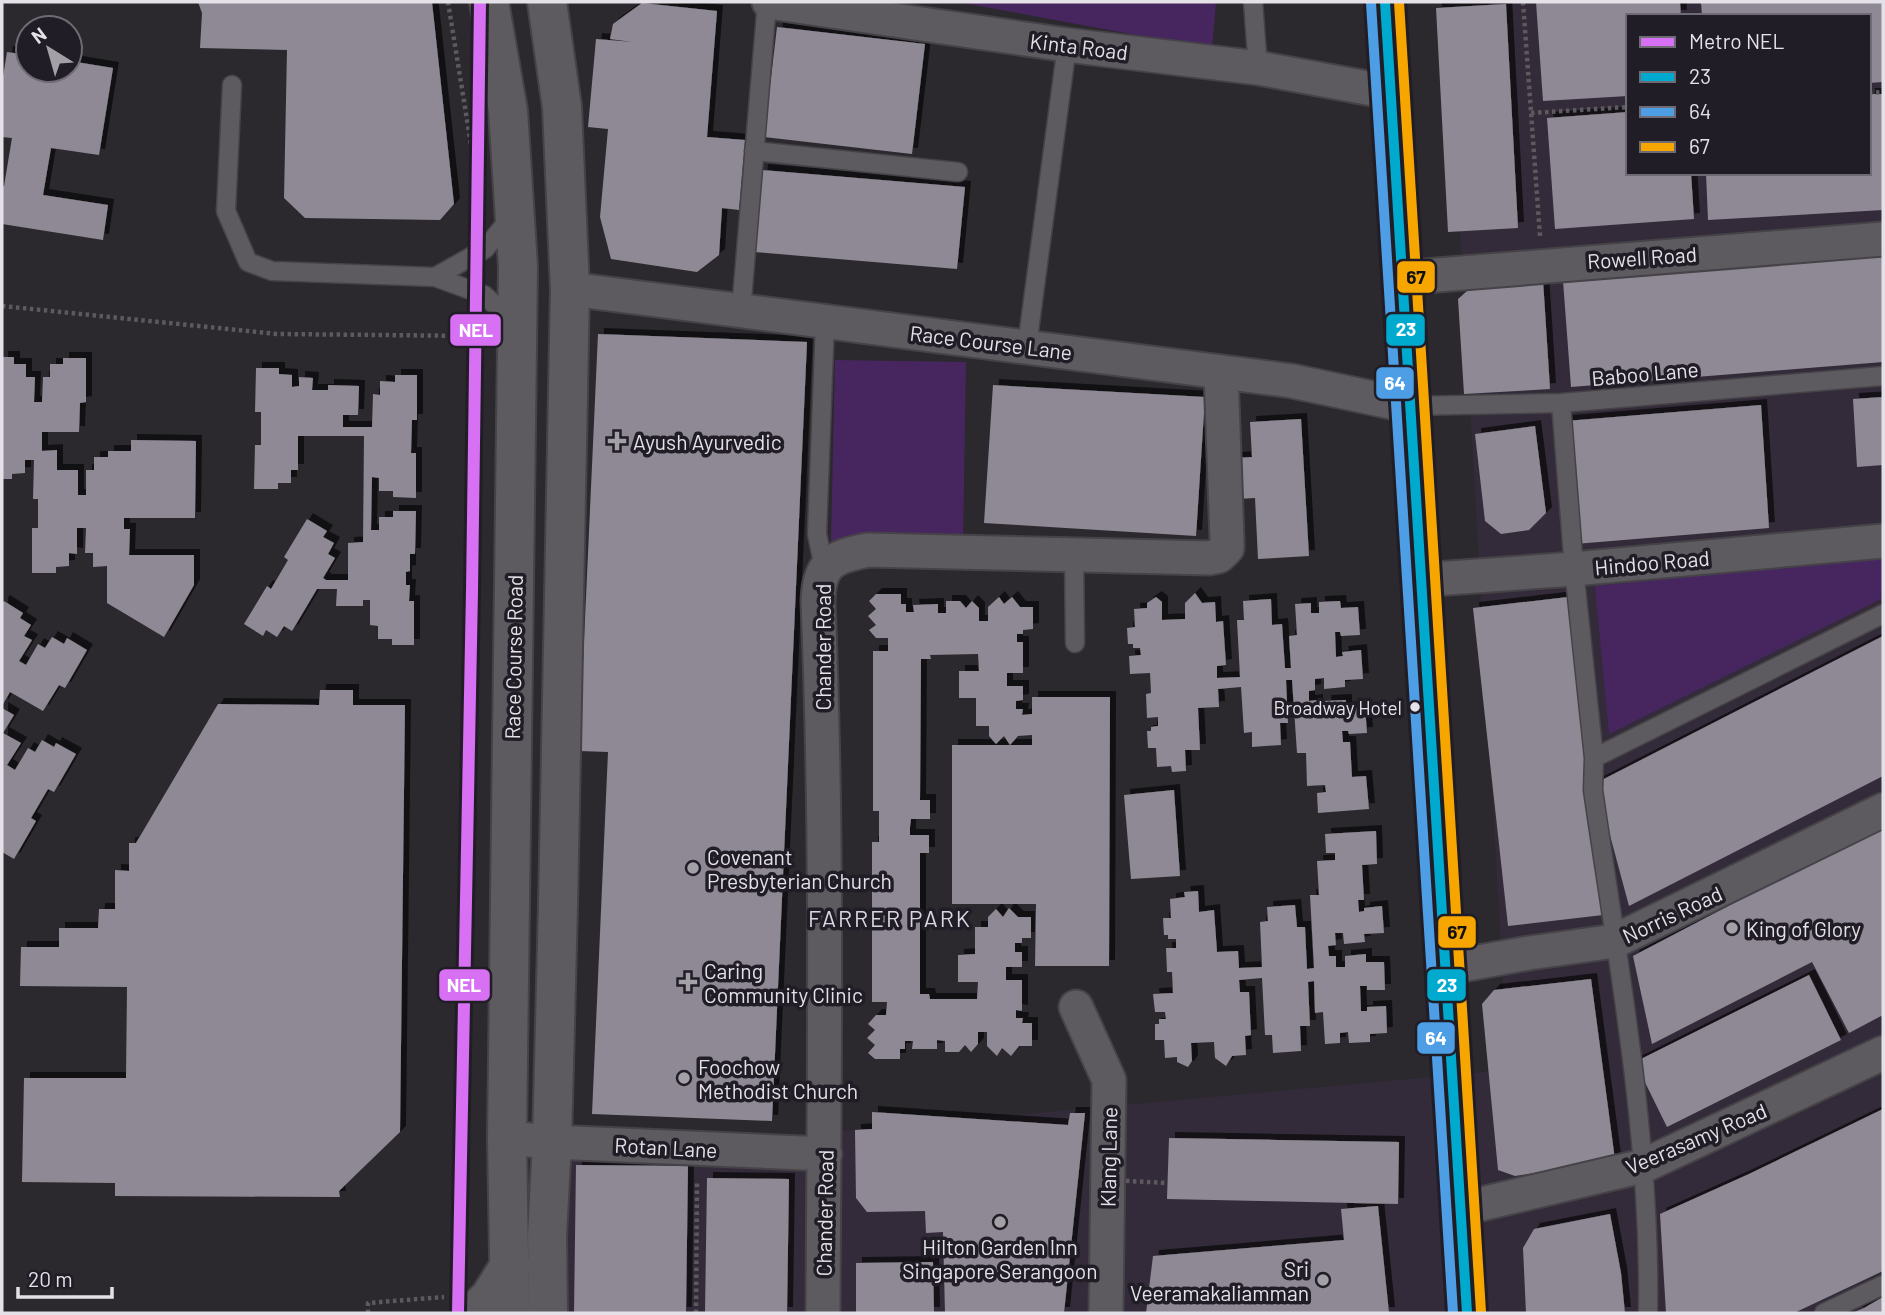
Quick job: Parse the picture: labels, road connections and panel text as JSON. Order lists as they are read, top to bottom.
{
  "streets": {
    "street": [
      "Kinta Road",
      "Rowell Road",
      "Race Course Lane",
      "Hindoo Road",
      "Chander Road",
      "Race Course Road",
      "Norris Road",
      "Veerasamy Road",
      "Rotan Lane",
      "Klang Lane"
    ],
    "lane": ["Baboo Lane"]
  },
  "crossings": [
    ["Race Course Lane", "Baboo Lane"],
    ["Race Course Lane", "Chander Road"],
    ["Chander Road", "Rotan Lane"],
    ["Race Course Road", "Rotan Lane"]
  ],
  "districts": ["FARRER PARK"],
  "places": {
    "health": ["Ayush Ayurvedic", "Caring Community Clinic"],
    "other": [
      "Broadway Hotel",
      "Covenant Presbyterian Church",
      "King of Glory",
      "Foochow Methodist Church",
      "Hilton Garden Inn Singapore Serangoon",
      "Sri Veeramakaliamman"
    ]
  },
  "lines": [
    "metro line NEL",
    "transit line 23",
    "transit line 67",
    "transit line 64"
  ],
  "legend": [
    "Metro NEL",
    "23",
    "64",
    "67"
  ],
  "scale_bar": "20 m",
  "north": "top left"
}
